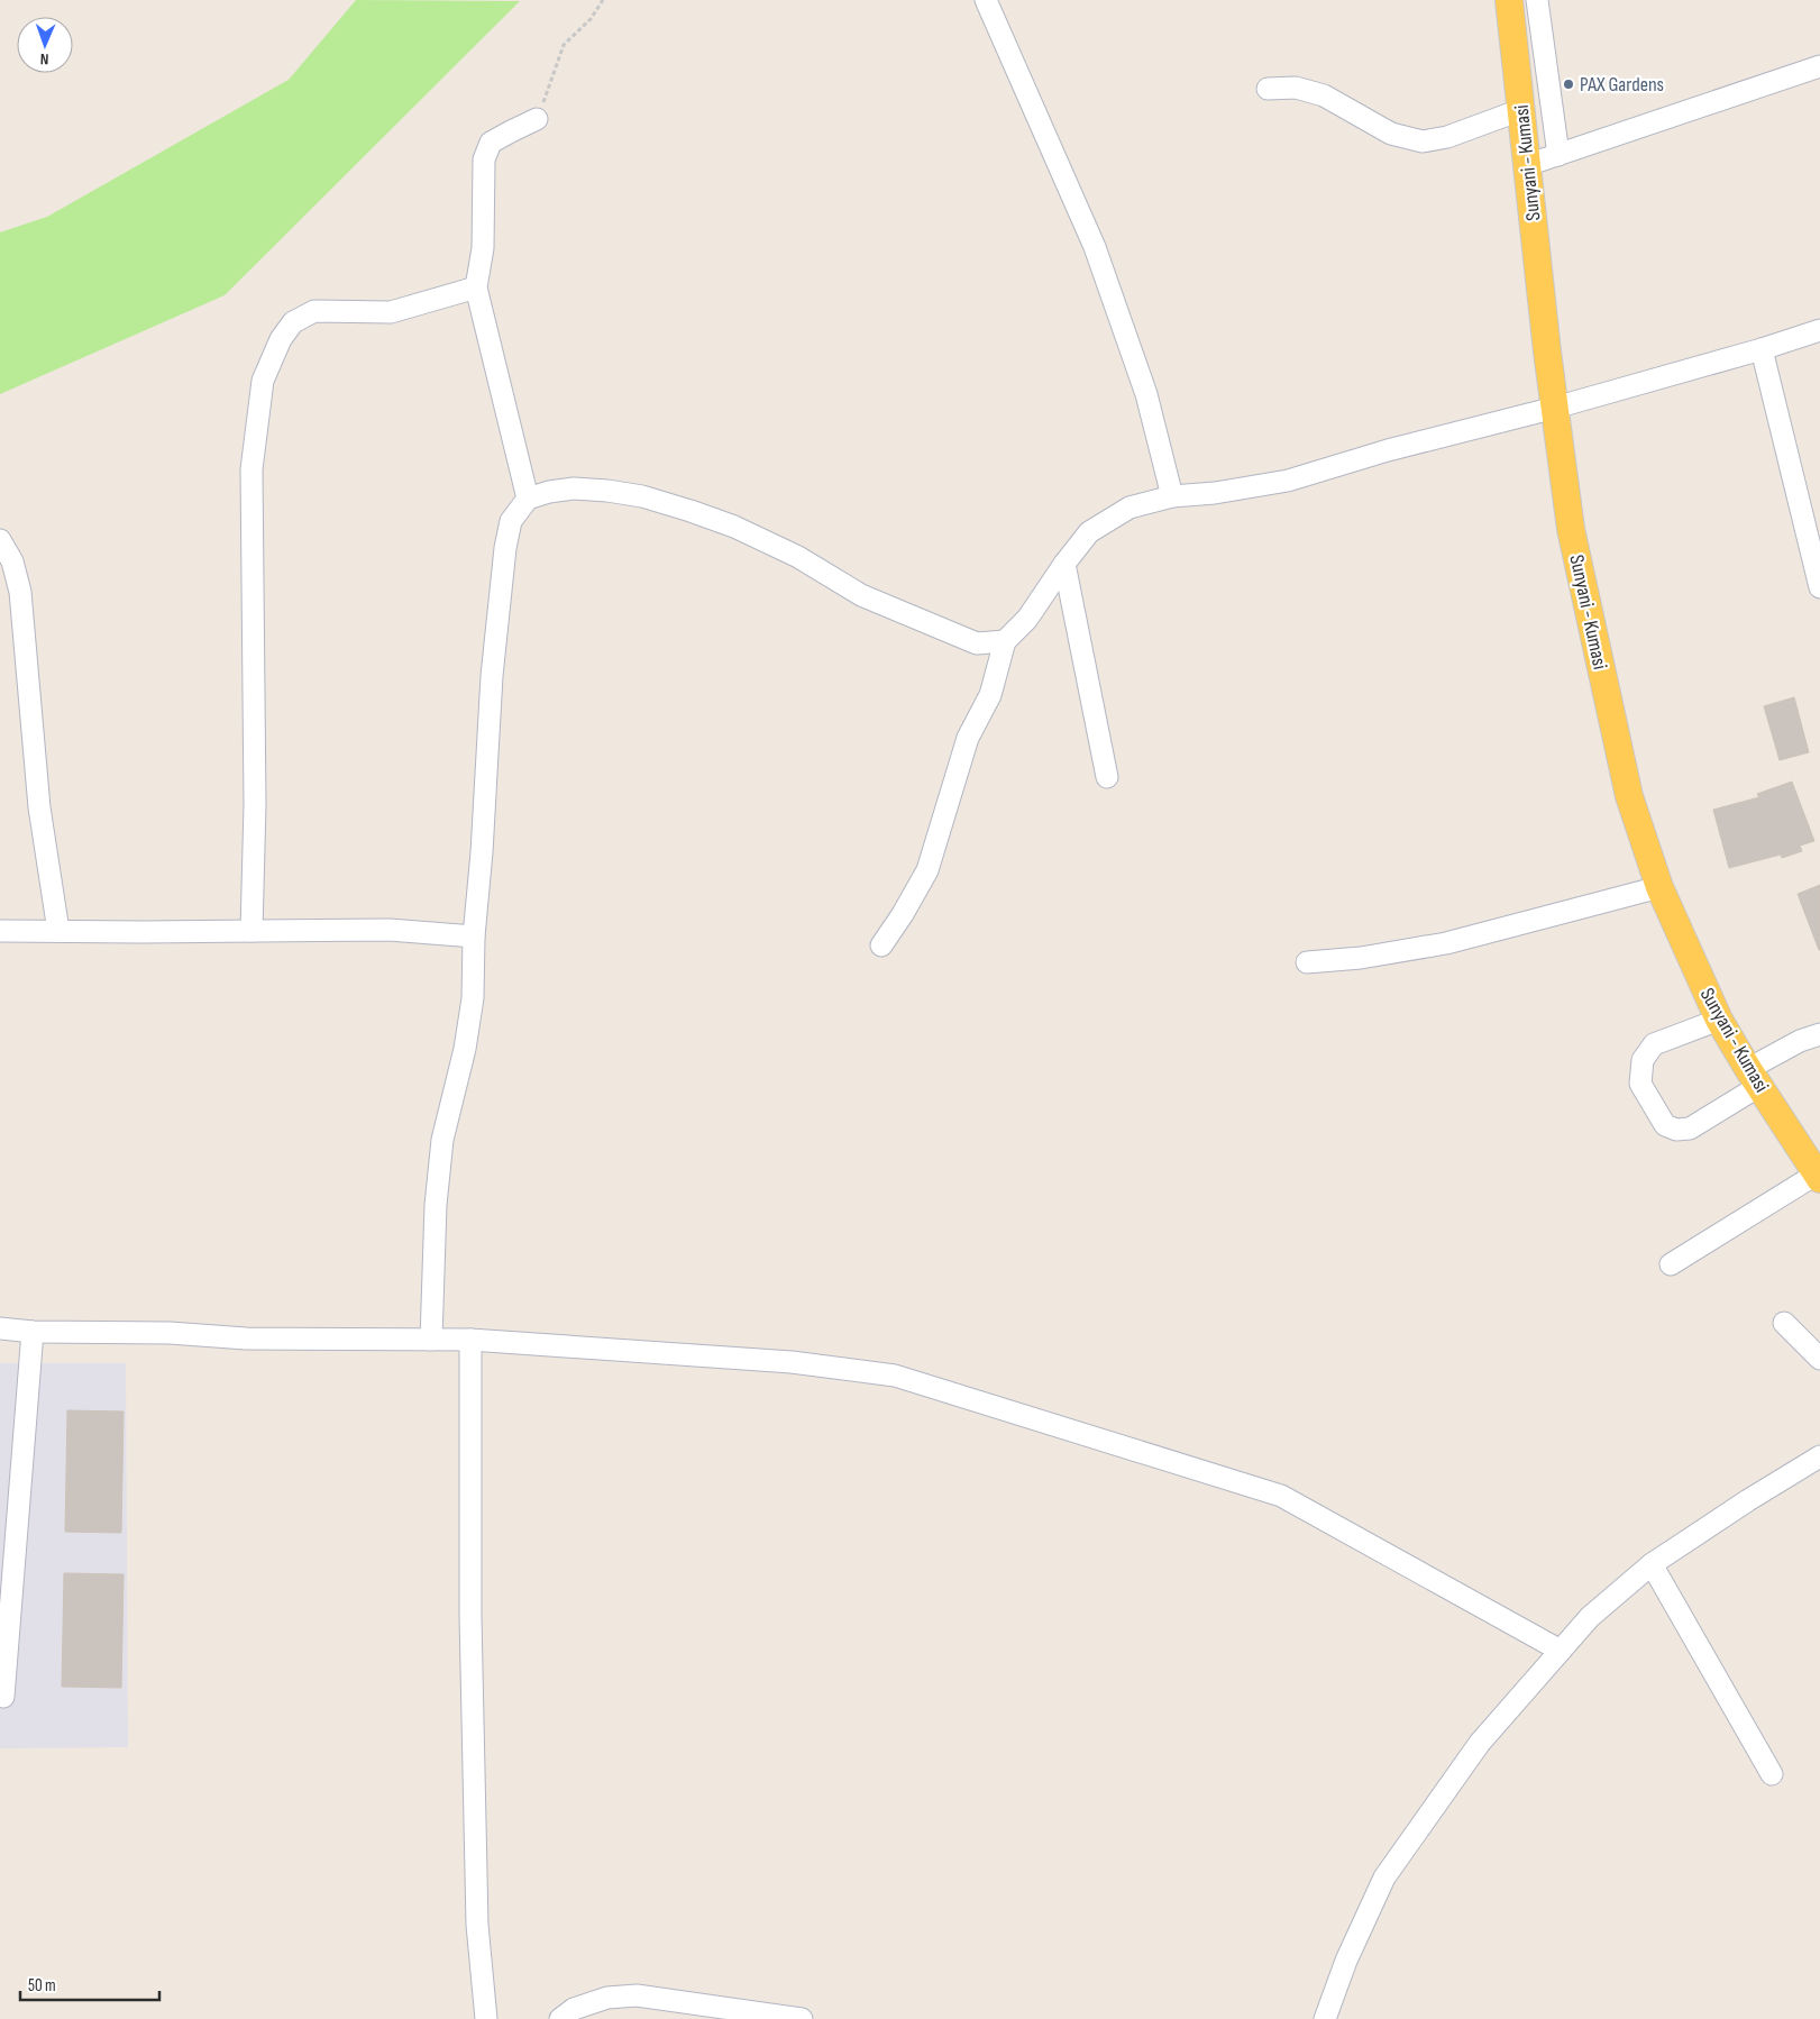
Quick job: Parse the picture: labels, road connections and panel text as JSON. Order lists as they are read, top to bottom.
{
  "streets": {
    "main road": ["Sunyani - Kumasi"]
  },
  "places": ["PAX Gardens"],
  "scale_bar": "50 m",
  "north": "bottom"
}
